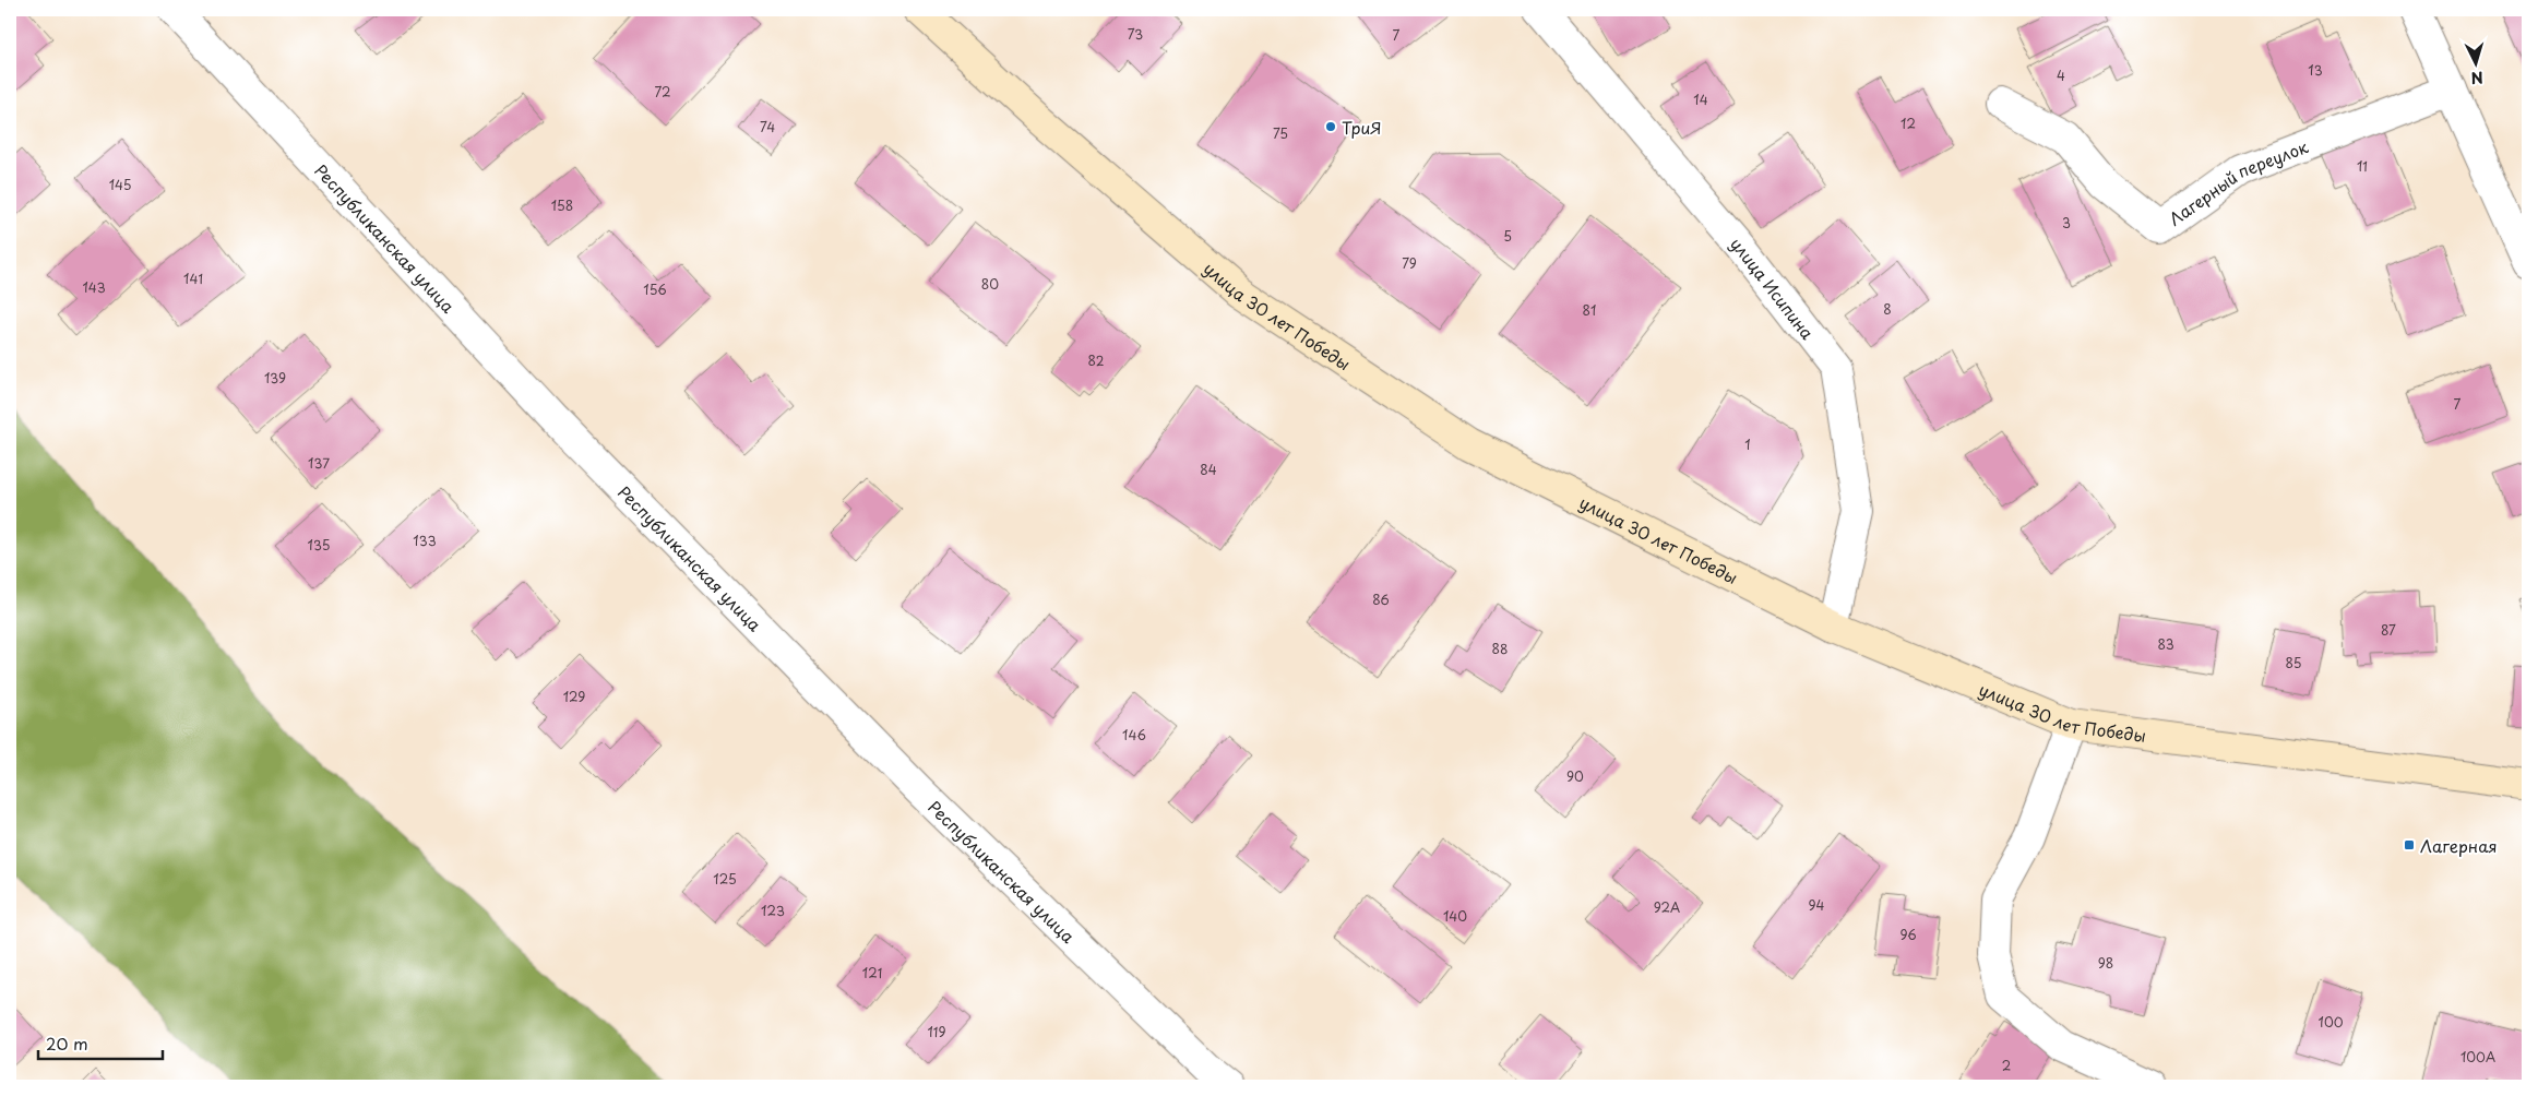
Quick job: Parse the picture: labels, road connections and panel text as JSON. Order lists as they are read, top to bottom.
{
  "streets": {
    "main road": ["улица 30 лет Победы"],
    "street": ["Лагерный переулок", "Республиканская улица", "улица Исипина"]
  },
  "crossings": [
    ["улица Исипина", "улица 30 лет Победы"]
  ],
  "places": {
    "other": ["ТриЯ"],
    "transit": ["Лагерная"]
  },
  "house_numbers": [
    "73",
    "7",
    "13",
    "4",
    "72",
    "14",
    "12",
    "74",
    "75",
    "11",
    "145",
    "158",
    "3",
    "5",
    "79",
    "141",
    "80",
    "143",
    "156",
    "8",
    "81",
    "82",
    "139",
    "7",
    "1",
    "137",
    "84",
    "133",
    "135",
    "86",
    "87",
    "83",
    "88",
    "85",
    "129",
    "146",
    "90",
    "125",
    "94",
    "92А",
    "123",
    "140",
    "96",
    "98",
    "121",
    "100",
    "119",
    "100А",
    "2"
  ],
  "scale_bar": "20 m",
  "north": "bottom"
}
